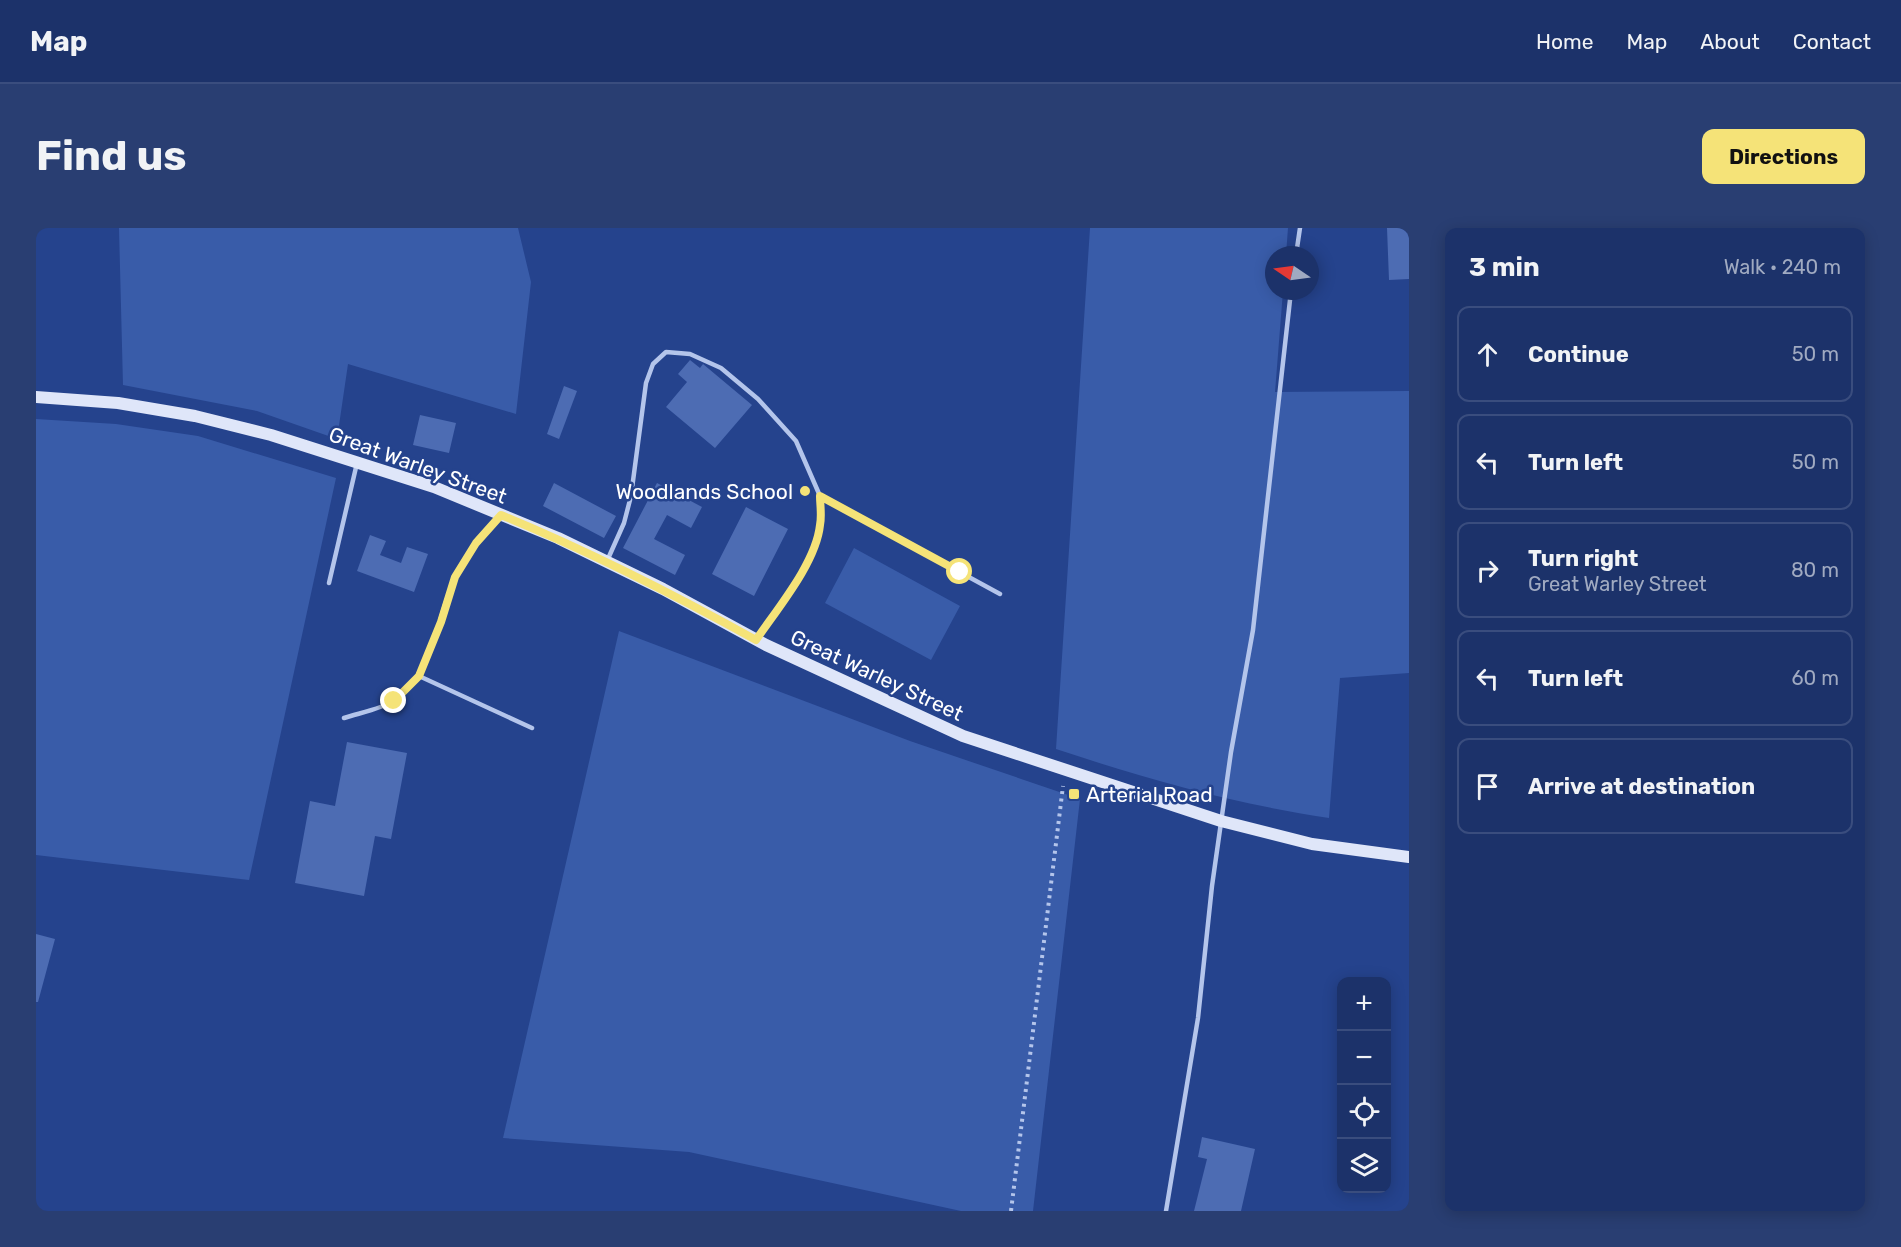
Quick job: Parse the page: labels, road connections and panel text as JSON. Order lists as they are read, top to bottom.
{
  "streets": {
    "main road": ["Great Warley Street"]
  },
  "places": {
    "other": ["Woodlands School"],
    "transit": ["Arterial Road"]
  },
  "north": "left",
  "page": {
    "header": "Map",
    "nav": [
      "Home",
      "Map",
      "About",
      "Contact"
    ],
    "buttons": "Directions",
    "title": "Find us",
    "heading": ["3 min", "Walk · 240 m"],
    "list": [
      ["Continue", "50 m"],
      ["Turn left", "50 m"],
      ["Turn right", "Great Warley Street", "80 m"],
      ["Turn left", "60 m"],
      "Arrive at destination"
    ],
    "map_buttons": ["+", "−"]
  }
}
